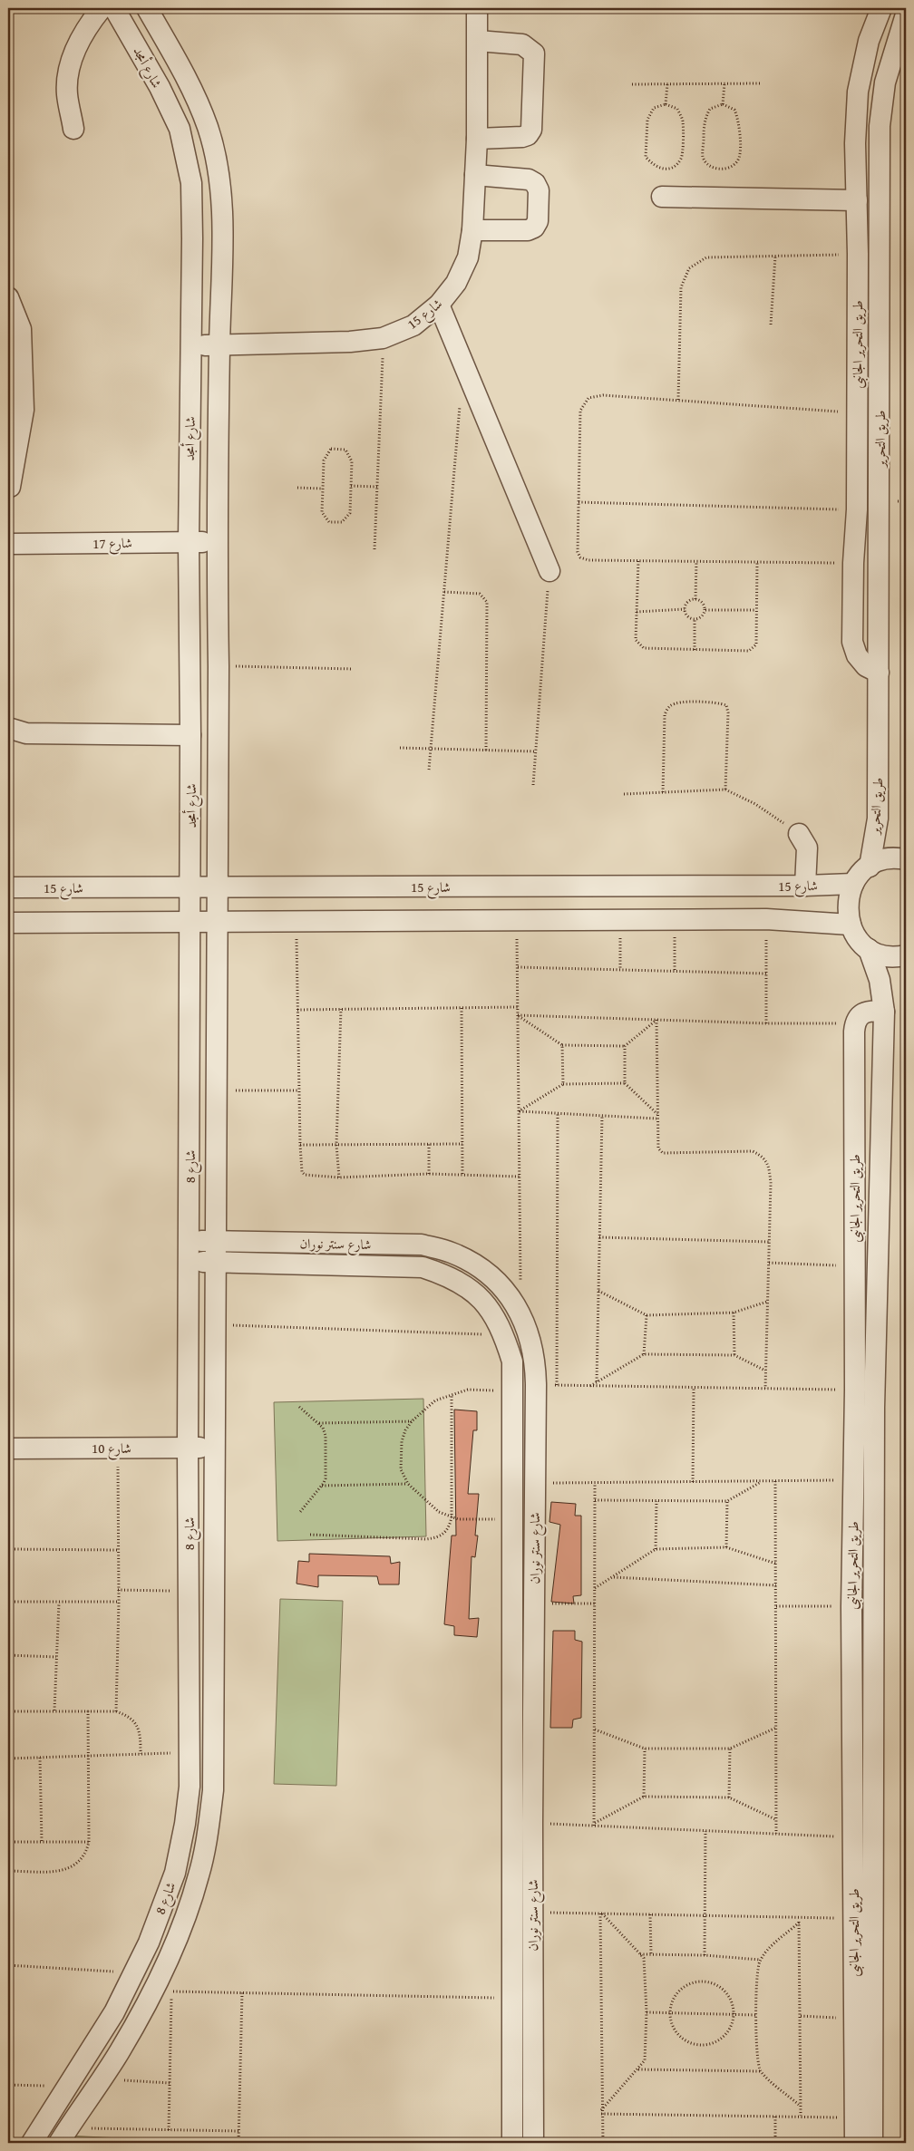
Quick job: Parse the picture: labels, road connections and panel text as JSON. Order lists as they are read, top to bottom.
{
  "streets": {
    "street": [
      "شارع أمجد",
      "شارع 15",
      "طريق التحرير الجانبى",
      "طريق التحرير",
      "شارع 17",
      "شارع 8",
      "شارع سنتر نوران",
      "شارع 10"
    ]
  },
  "crossings": [
    ["شارع أمجد", "شارع 15"],
    ["شارع أمجد", "شارع 17"],
    ["شارع أمجد", "شارع 8"],
    ["شارع 15", "شارع 8"],
    ["طريق التحرير الجانبى", "طريق التحرير"],
    ["شارع 8", "شارع سنتر نوران"],
    ["شارع 8", "شارع 10"]
  ]
}
